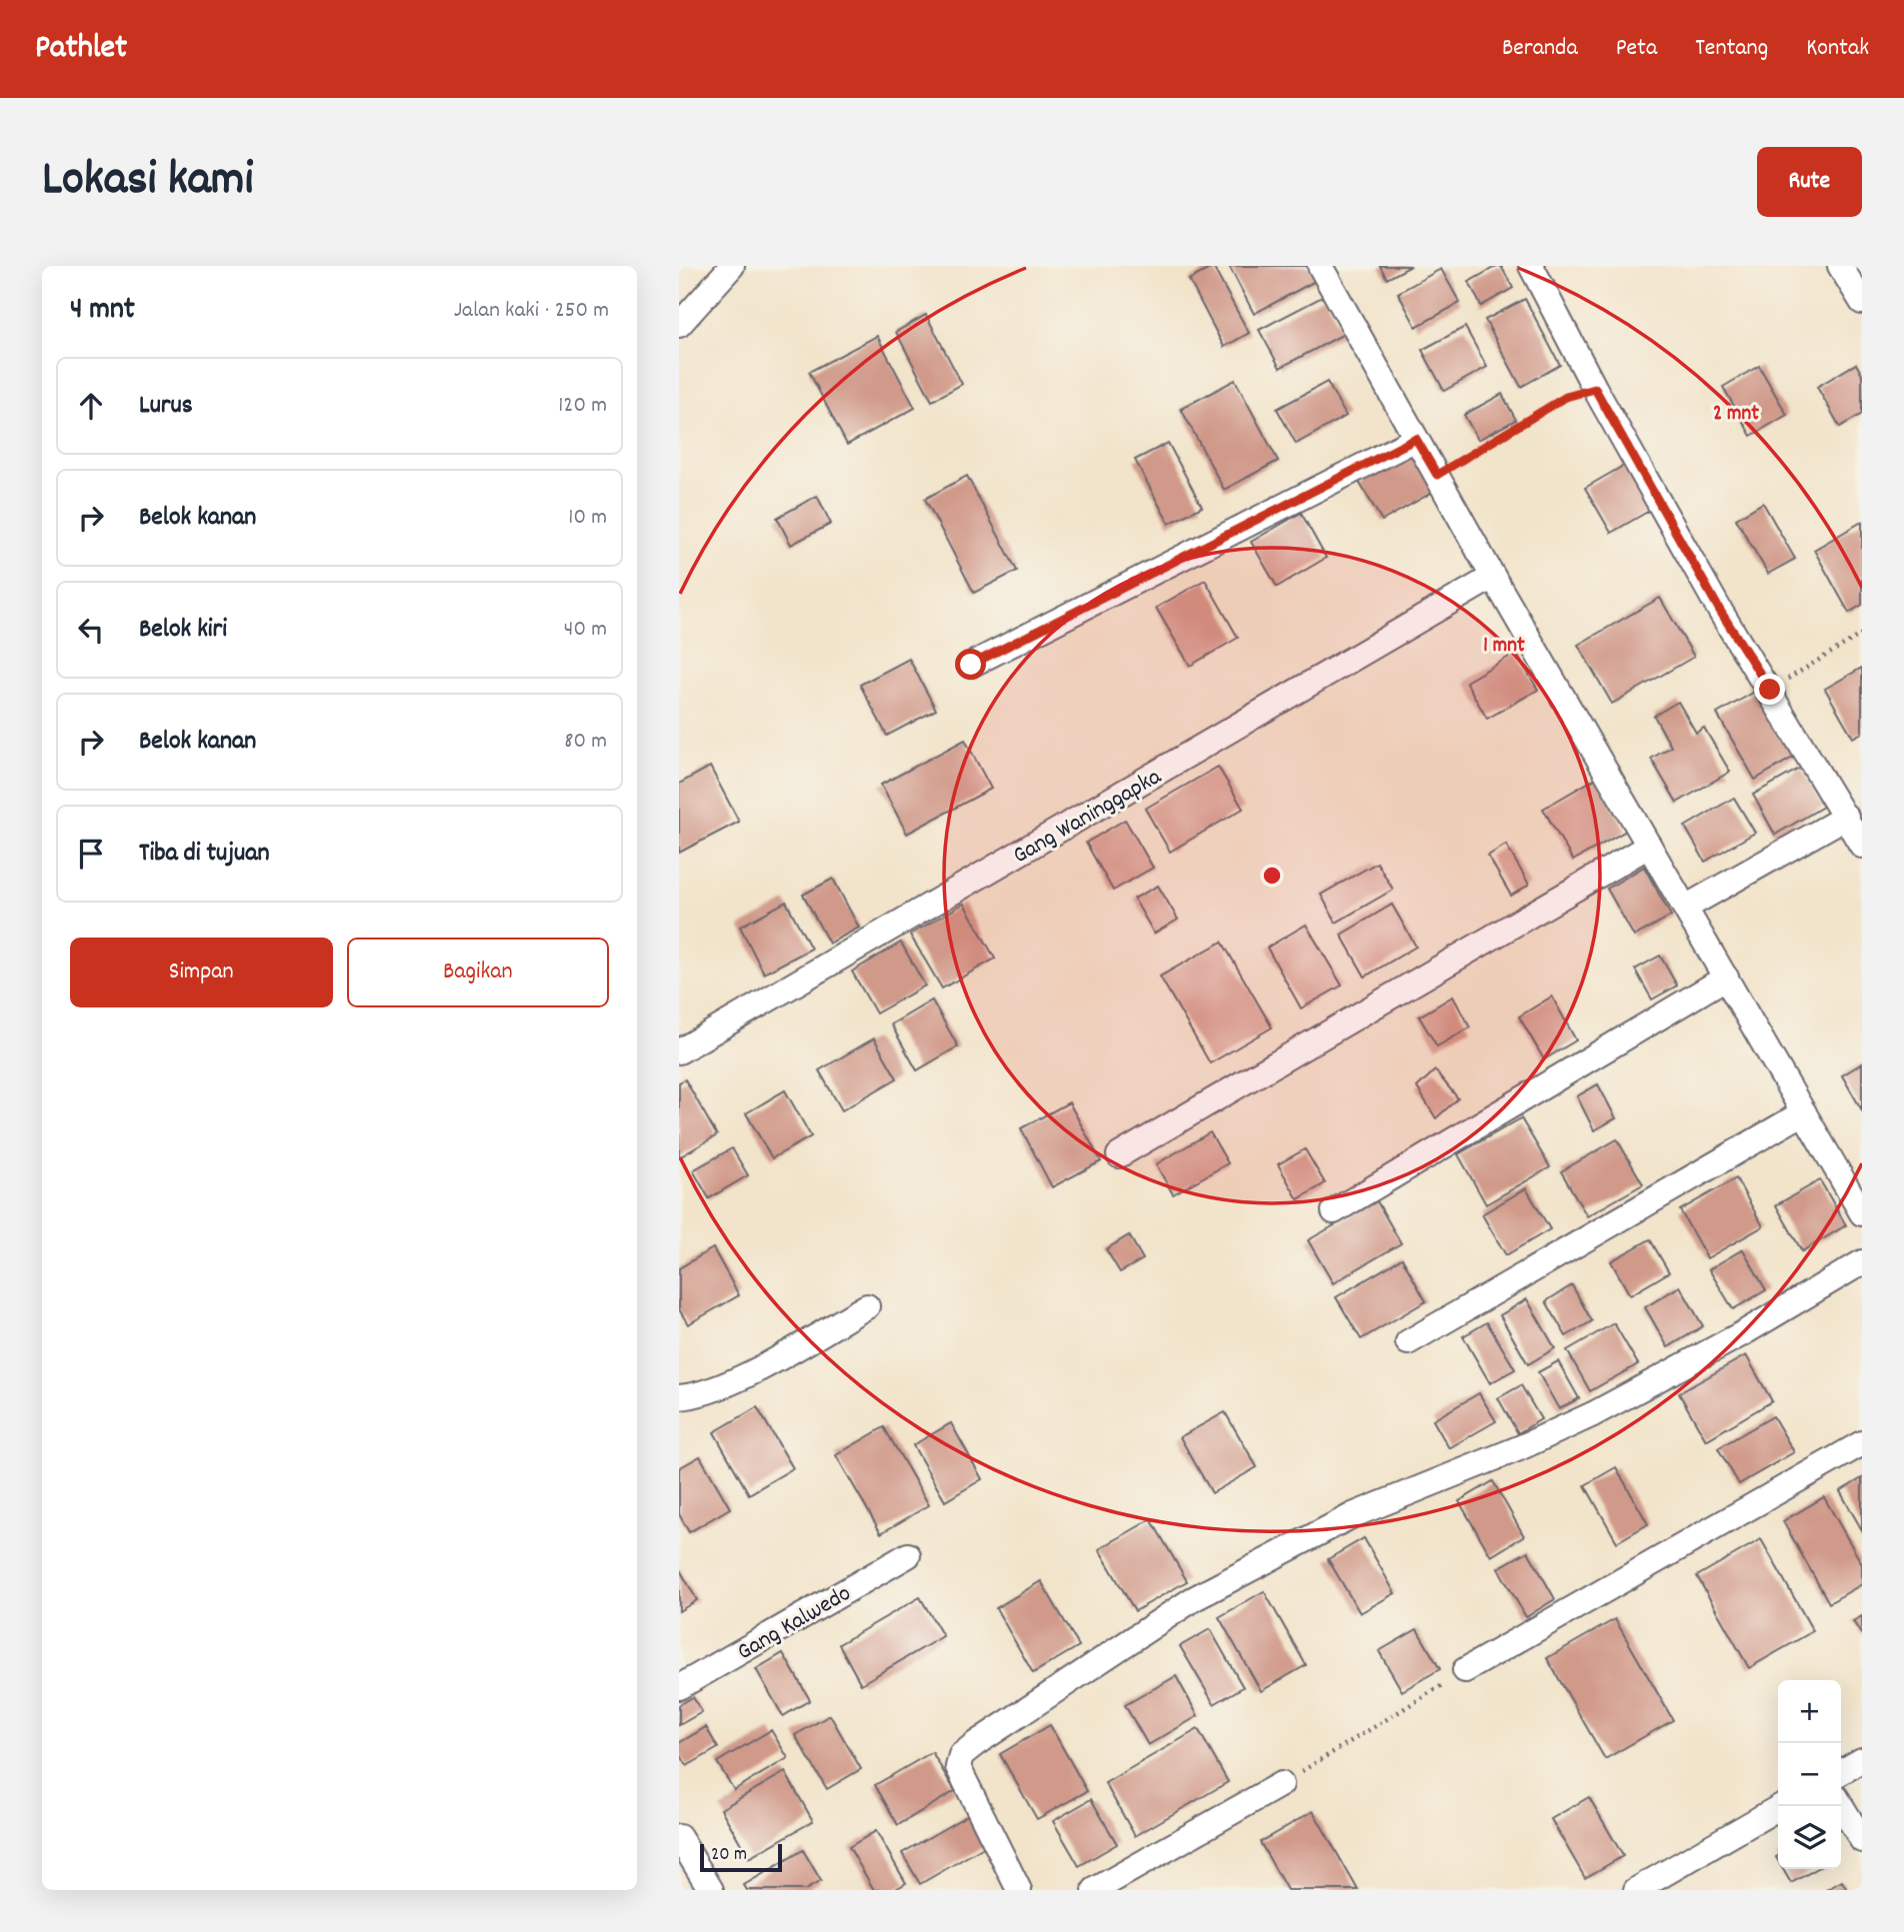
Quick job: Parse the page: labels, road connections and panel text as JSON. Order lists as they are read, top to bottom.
{
  "streets": {
    "street": ["Gang Waninggapka", "Gang Kalwedo"]
  },
  "scale_bar": "20 m",
  "page": {
    "header": "Pathlet",
    "nav": [
      "Beranda",
      "Peta",
      "Tentang",
      "Kontak"
    ],
    "title": "Lokasi kami",
    "buttons": [
      "Rute",
      ["Simpan", "Bagikan"]
    ],
    "heading": ["4 mnt", "Jalan kaki · 250 m"],
    "list": [
      ["Lurus", "120 m"],
      ["Belok kanan", "10 m"],
      ["Belok kiri", "40 m"],
      ["Belok kanan", "80 m"],
      "Tiba di tujuan"
    ],
    "map_buttons": ["+", "−"],
    "scale": "20 m"
  },
  "rings": ["2 mnt", "1 mnt"]
}
